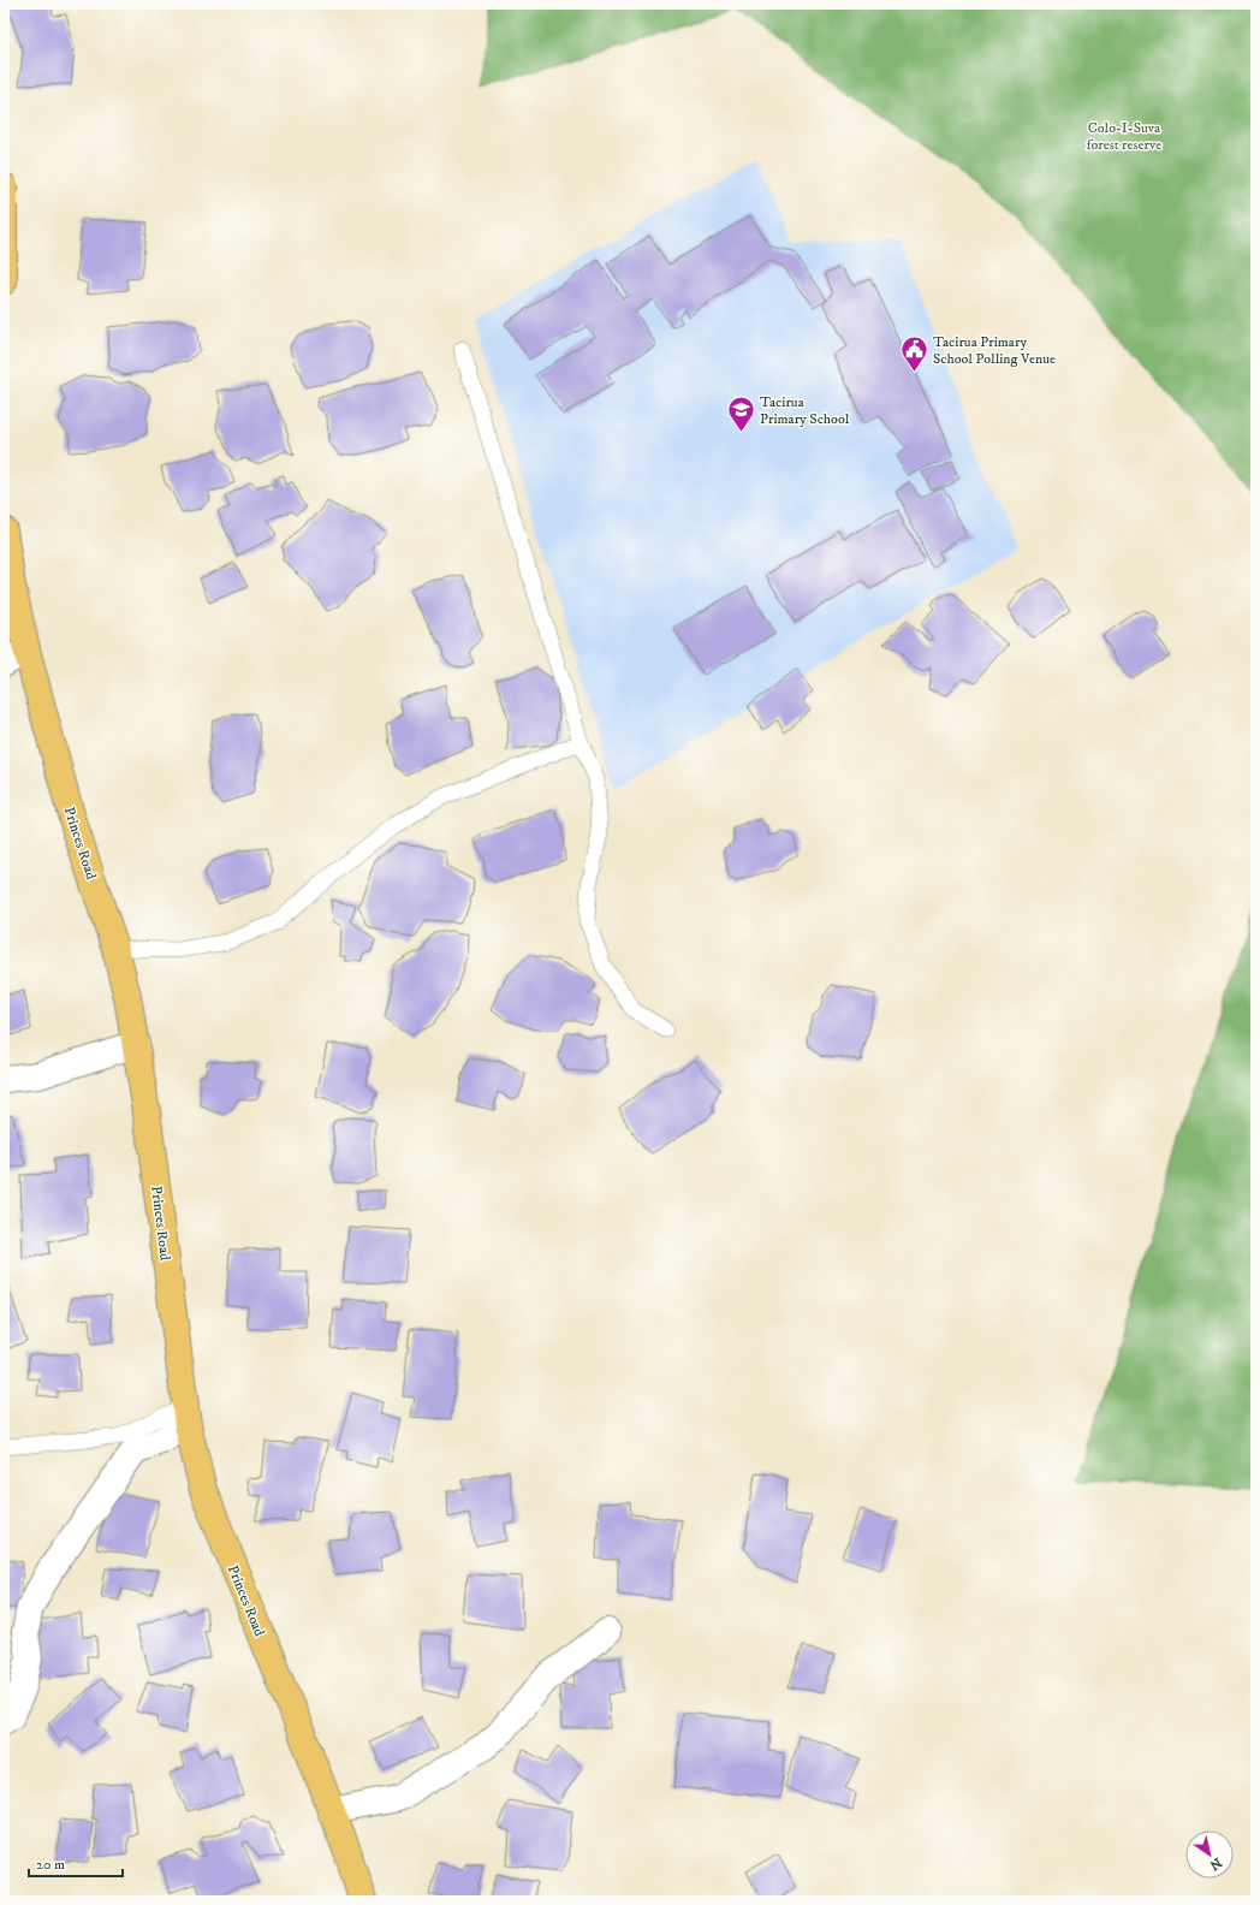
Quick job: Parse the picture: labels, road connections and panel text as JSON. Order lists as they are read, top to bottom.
{
  "streets": {
    "main road": ["Princes Road"]
  },
  "parks": ["Colo-I-Suva forest reserve"],
  "places": {
    "public building": ["Tacirua Primary School Polling Venue"],
    "school or university": ["Tacirua Primary School"]
  },
  "scale_bar": "20 m",
  "north": "bottom right"
}
